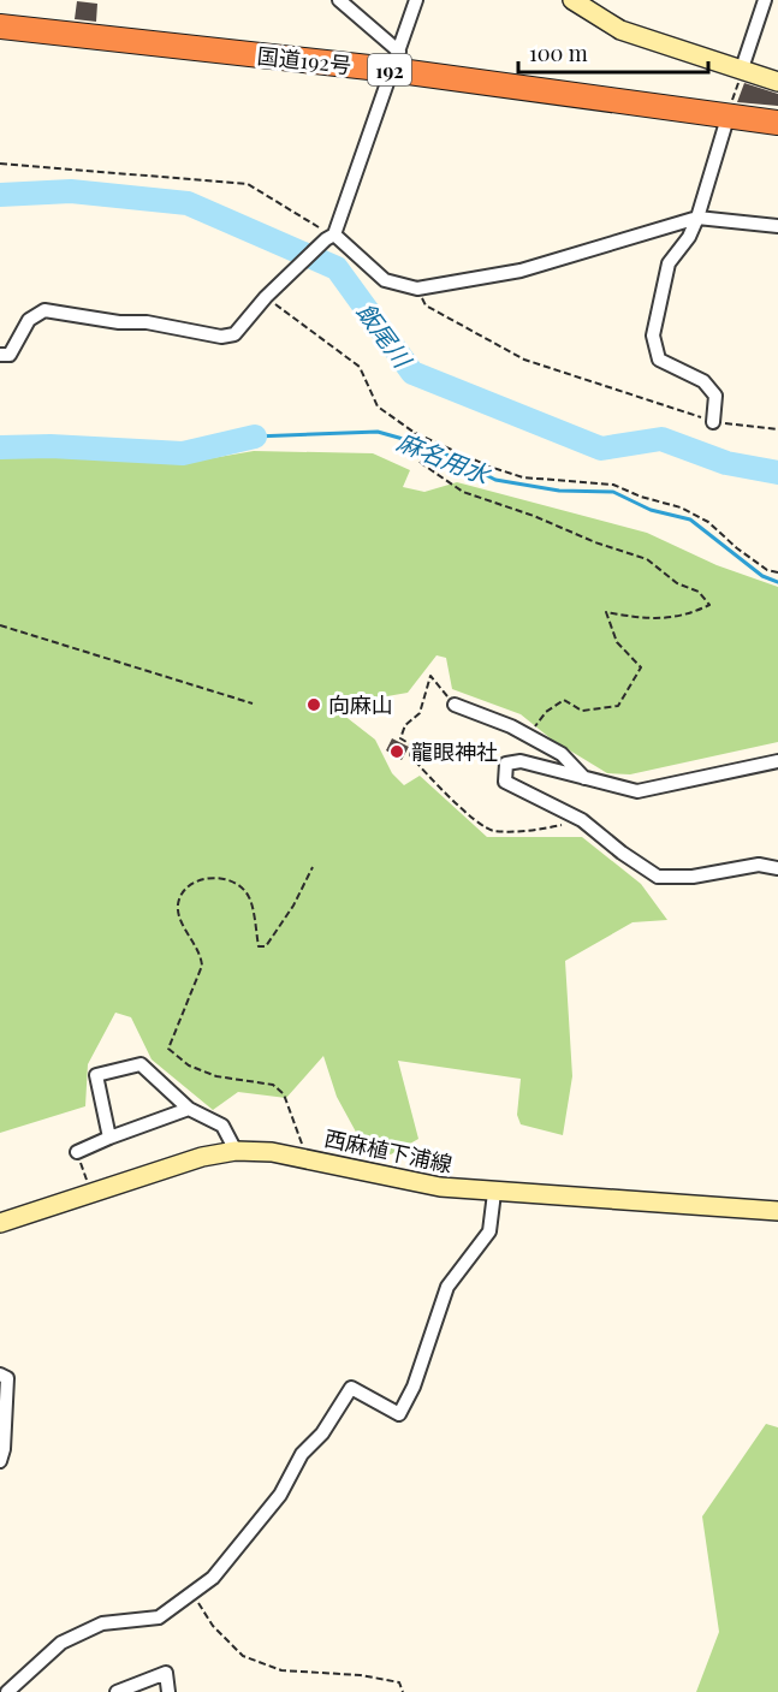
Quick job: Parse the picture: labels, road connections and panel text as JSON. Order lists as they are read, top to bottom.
{
  "streets": {
    "highway": ["国道192号", "192"],
    "main road": ["西麻植下浦線"]
  },
  "water": ["飯尾川", "麻名用水"],
  "places": ["向麻山", "龍眼神社"],
  "scale_bar": "100 m"
}
